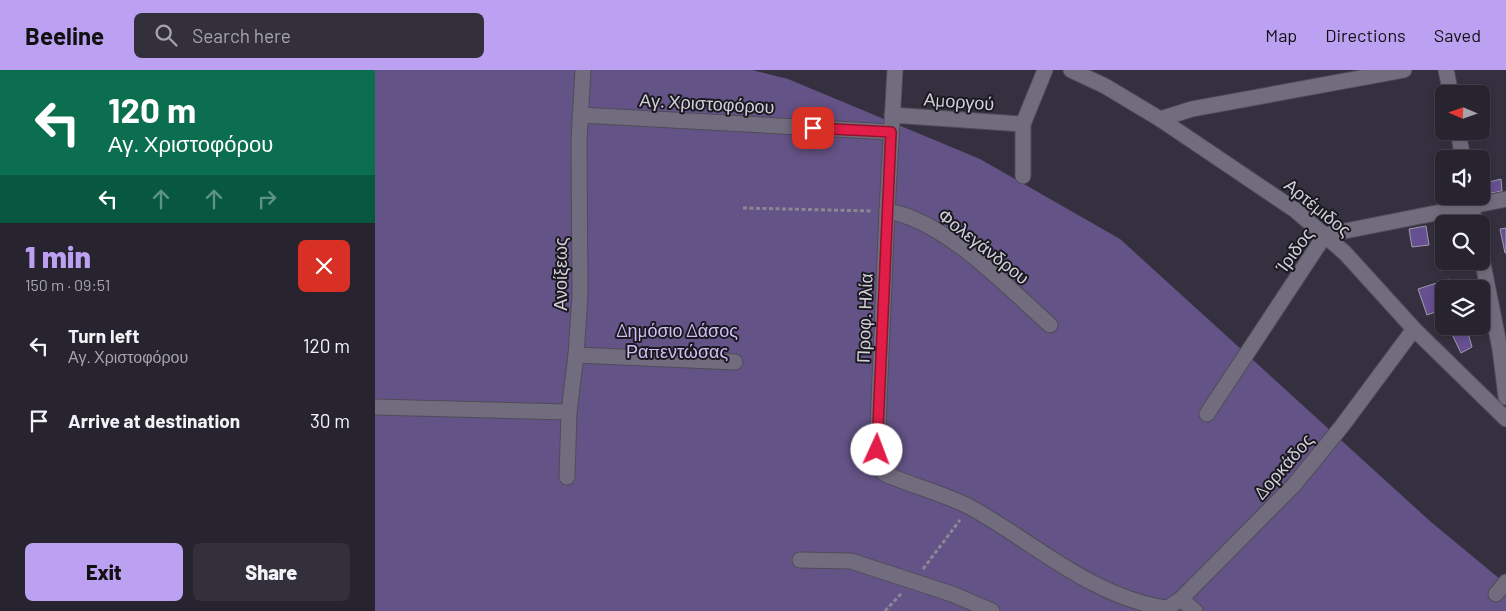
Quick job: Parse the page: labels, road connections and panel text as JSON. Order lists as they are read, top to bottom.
{
  "streets": {
    "street": [
      "Αμοργού",
      "Αγ. Χριστοφόρου",
      "Αρτέμιδος",
      "Φολεγάνδρου",
      "Ίριδος",
      "Ανοίξεως",
      "Προφ. Ηλία",
      "Δορκάδος"
    ]
  },
  "crossings": [
    ["Αμοργού", "Προφ. Ηλία"],
    ["Αγ. Χριστοφόρου", "Ανοίξεως"],
    ["Αγ. Χριστοφόρου", "Προφ. Ηλία"],
    ["Αρτέμιδος", "Ίριδος"],
    ["Αρτέμιδος", "Δορκάδος"],
    ["Φολεγάνδρου", "Προφ. Ηλία"]
  ],
  "parks": ["Δημόσιο Δάσος Ραπεντώσας"],
  "north": "left",
  "page": {
    "header": "Beeline",
    "search": "Search here",
    "nav": ["Map", "Directions", "Saved"],
    "turn": ["120 m", "Αγ. Χριστοφόρου"],
    "heading": ["1 min", "150 m · 09:51"],
    "list": [
      {
        "name": "Turn left",
        "note": "Αγ. Χριστοφόρου",
        "value": "120 m"
      },
      {
        "name": "Arrive at destination",
        "value": "30 m"
      }
    ],
    "buttons": ["Exit", "Share"]
  }
}
